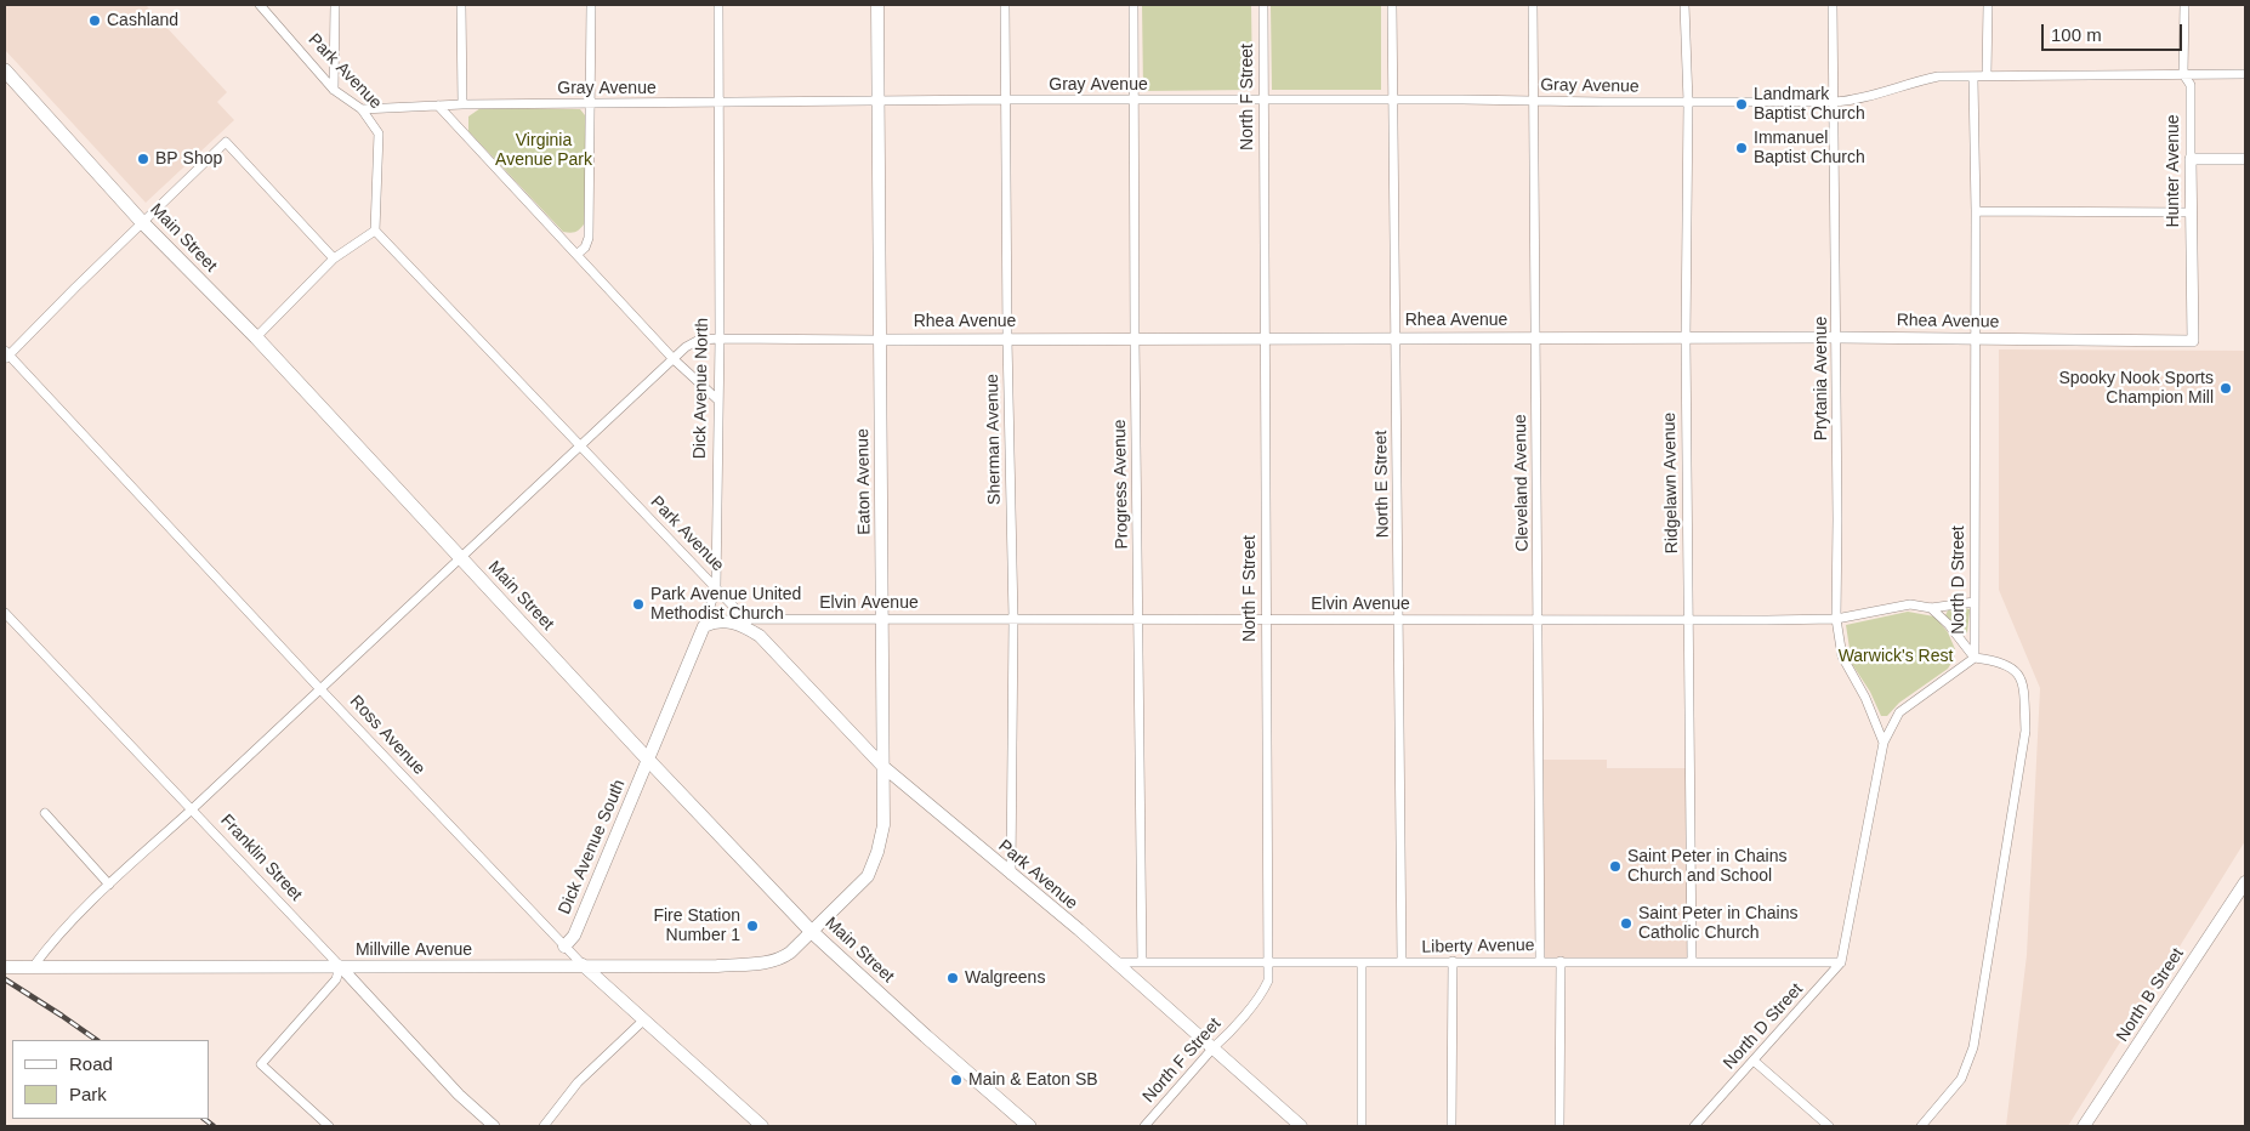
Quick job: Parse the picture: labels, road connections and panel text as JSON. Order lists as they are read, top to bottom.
{
  "streets": {
    "main road": [
      "Park Avenue",
      "Main Street",
      "Dick Avenue North",
      "Eaton Avenue",
      "Ross Avenue",
      "Dick Avenue South",
      "Millville Avenue",
      "North B Street"
    ],
    "street": [
      "Gray Avenue",
      "North F Street",
      "Hunter Avenue",
      "Rhea Avenue",
      "Prytania Avenue",
      "Sherman Avenue",
      "Cleveland Avenue",
      "Ridgelawn Avenue",
      "Progress Avenue",
      "North E Street",
      "North D Street",
      "Elvin Avenue",
      "Franklin Street",
      "Liberty Avenue"
    ]
  },
  "crossings": [
    ["Park Avenue", "Gray Avenue"],
    ["Park Avenue", "North F Street"],
    ["Park Avenue", "Rhea Avenue"],
    ["Park Avenue", "Dick Avenue North"],
    ["Park Avenue", "Sherman Avenue"],
    ["Park Avenue", "Eaton Avenue"],
    ["Park Avenue", "Elvin Avenue"],
    ["Park Avenue", "Liberty Avenue"],
    ["Gray Avenue", "North F Street"],
    ["Gray Avenue", "Hunter Avenue"],
    ["Gray Avenue", "Prytania Avenue"],
    ["Gray Avenue", "Dick Avenue North"],
    ["Gray Avenue", "Sherman Avenue"],
    ["Gray Avenue", "Eaton Avenue"],
    ["Gray Avenue", "Cleveland Avenue"],
    ["Gray Avenue", "Ridgelawn Avenue"],
    ["Gray Avenue", "Progress Avenue"],
    ["Gray Avenue", "North E Street"],
    ["Gray Avenue", "North D Street"],
    ["North F Street", "Rhea Avenue"],
    ["North F Street", "Elvin Avenue"],
    ["North F Street", "Liberty Avenue"],
    ["Hunter Avenue", "Rhea Avenue"],
    ["Main Street", "Rhea Avenue"],
    ["Main Street", "Dick Avenue North"],
    ["Main Street", "Eaton Avenue"],
    ["Main Street", "Dick Avenue South"],
    ["Main Street", "Millville Avenue"],
    ["Rhea Avenue", "Prytania Avenue"],
    ["Rhea Avenue", "Dick Avenue North"],
    ["Rhea Avenue", "Sherman Avenue"],
    ["Rhea Avenue", "Eaton Avenue"],
    ["Rhea Avenue", "Cleveland Avenue"],
    ["Rhea Avenue", "Ridgelawn Avenue"],
    ["Rhea Avenue", "Progress Avenue"],
    ["Rhea Avenue", "North E Street"],
    ["Rhea Avenue", "North D Street"],
    ["Rhea Avenue", "Ross Avenue"],
    ["Rhea Avenue", "Franklin Street"],
    ["Rhea Avenue", "Millville Avenue"],
    ["Prytania Avenue", "North D Street"],
    ["Prytania Avenue", "Elvin Avenue"],
    ["Dick Avenue North", "Dick Avenue South"],
    ["Sherman Avenue", "Elvin Avenue"],
    ["Eaton Avenue", "Elvin Avenue"],
    ["Eaton Avenue", "Millville Avenue"],
    ["Cleveland Avenue", "Elvin Avenue"],
    ["Cleveland Avenue", "Liberty Avenue"],
    ["Ridgelawn Avenue", "Elvin Avenue"],
    ["Ridgelawn Avenue", "Liberty Avenue"],
    ["Progress Avenue", "Elvin Avenue"],
    ["Progress Avenue", "Liberty Avenue"],
    ["North E Street", "Elvin Avenue"],
    ["North E Street", "Liberty Avenue"],
    ["North D Street", "Elvin Avenue"],
    ["North D Street", "Liberty Avenue"],
    ["Ross Avenue", "Dick Avenue South"],
    ["Ross Avenue", "Millville Avenue"],
    ["Franklin Street", "Millville Avenue"]
  ],
  "parks": ["Virginia Avenue Park", "Warwick's Rest"],
  "places": [
    "Cashland",
    "Landmark Baptist Church",
    "Immanuel Baptist Church",
    "BP Shop",
    "Spooky Nook Sports Champion Mill",
    "Park Avenue United Methodist Church",
    "Saint Peter in Chains Church and School",
    "Saint Peter in Chains Catholic Church",
    "Fire Station Number 1",
    "Walgreens",
    "Main & Eaton SB"
  ],
  "legend": ["Road", "Park"],
  "scale_bar": "100 m"
}
